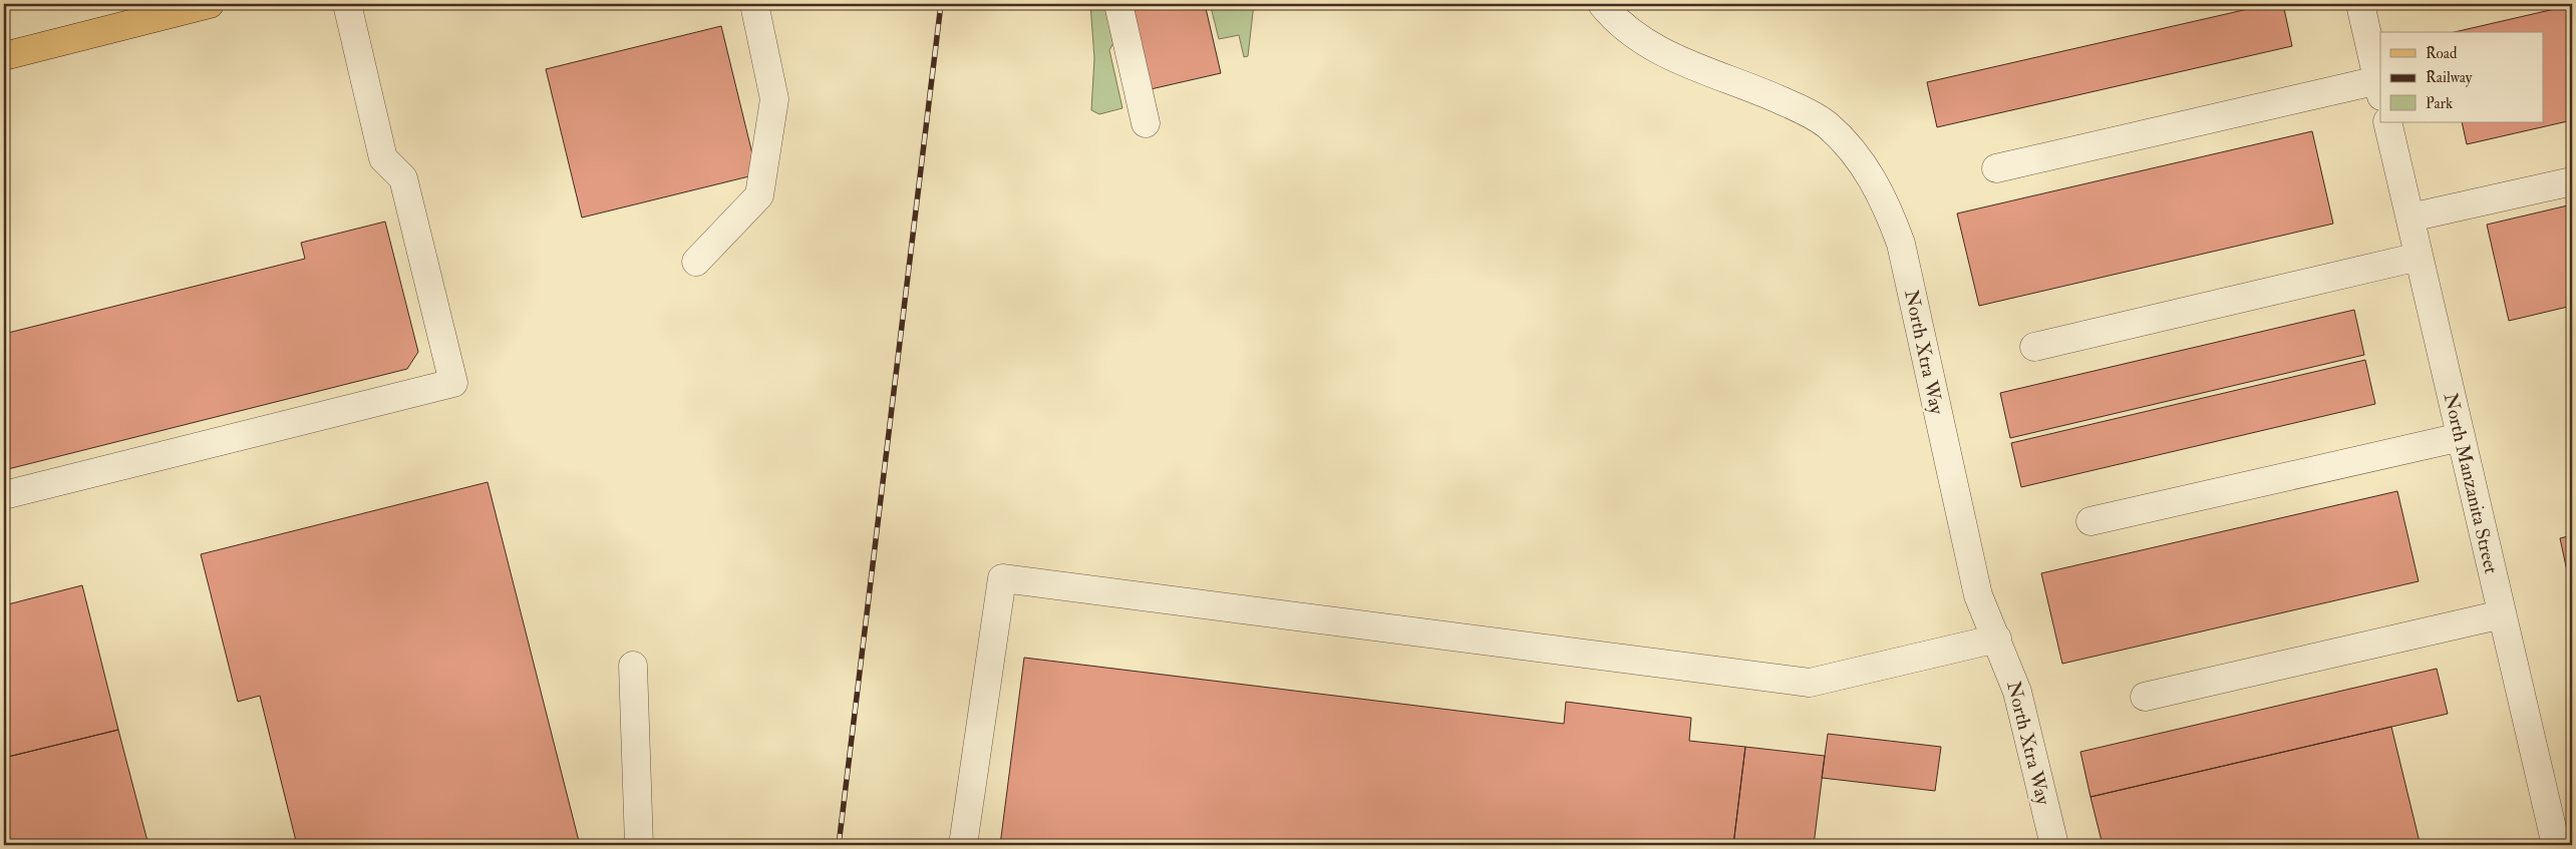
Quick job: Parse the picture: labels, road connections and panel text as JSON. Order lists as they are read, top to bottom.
{
  "streets": {
    "street": ["North Xtra Way", "North Manzanita Street"]
  },
  "legend": ["Road", "Railway", "Park"]
}
